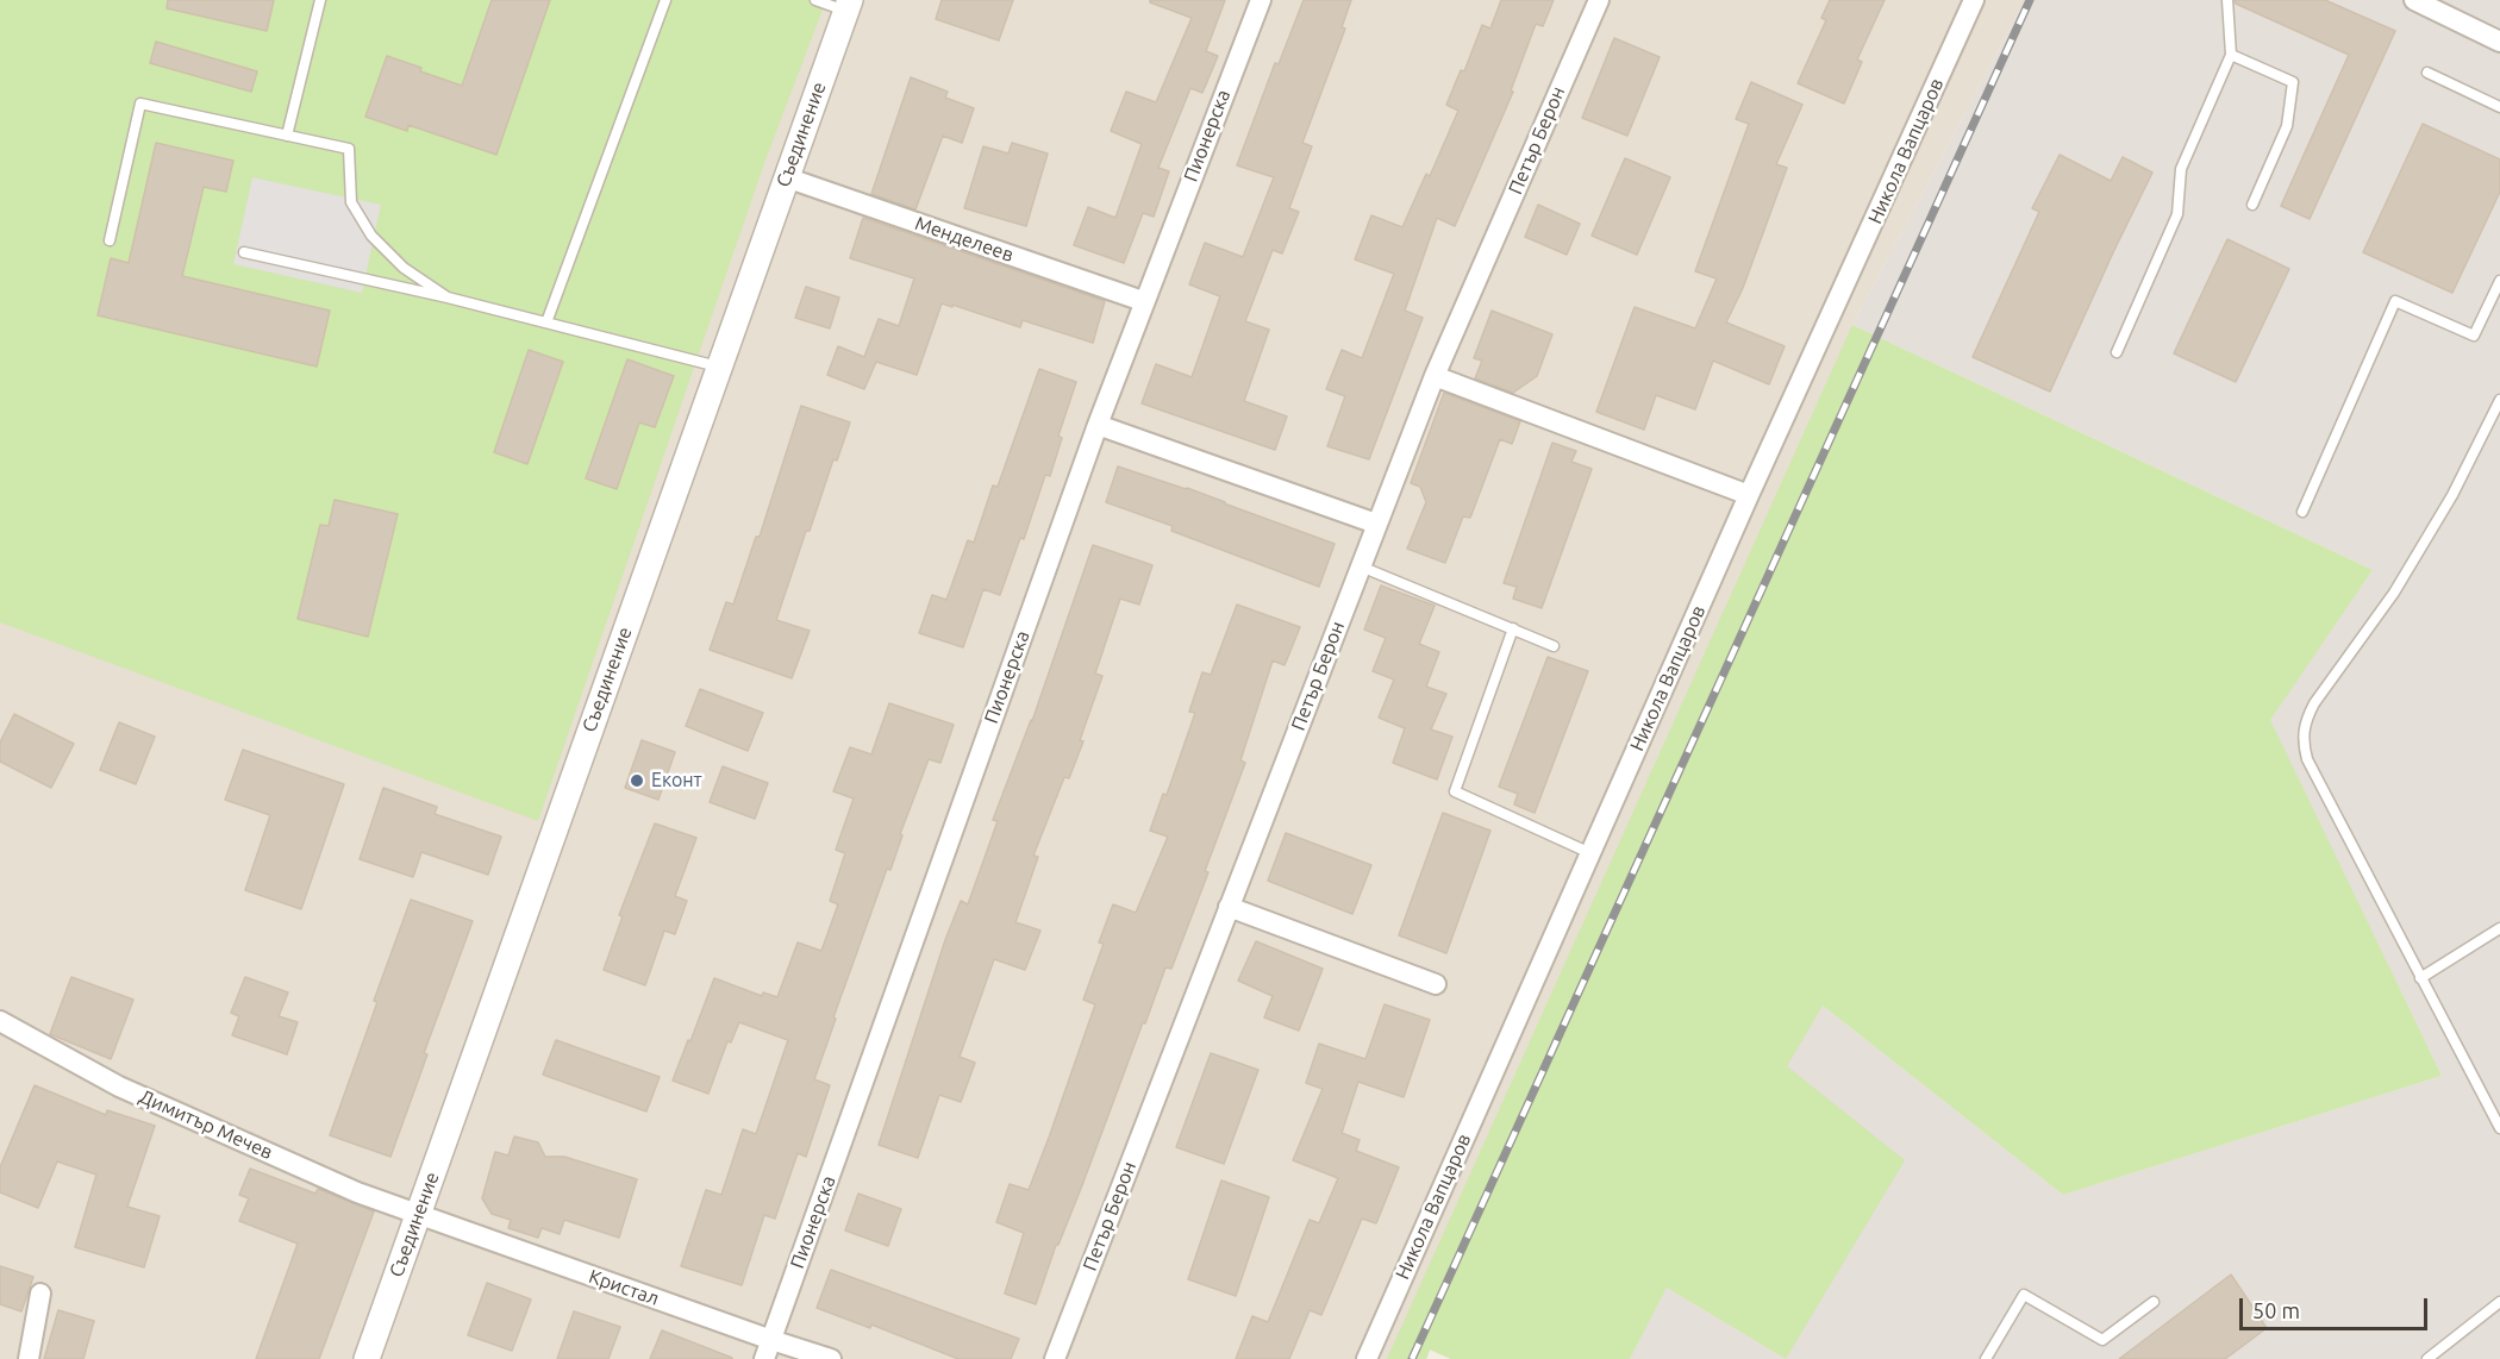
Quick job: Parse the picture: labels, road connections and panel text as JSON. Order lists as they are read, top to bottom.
{
  "streets": {
    "street": [
      "Съединение",
      "Пионерска",
      "Петър Берон",
      "Никола Вапцаров",
      "Менделеев",
      "Димитър Мечев",
      "Кристал"
    ]
  },
  "crossings": [
    ["Съединение", "Менделеев"],
    ["Съединение", "Димитър Мечев"],
    ["Съединение", "Кристал"],
    ["Пионерска", "Менделеев"],
    ["Пионерска", "Кристал"],
    ["Димитър Мечев", "Кристал"]
  ],
  "places": ["Еконт"],
  "scale_bar": "50 m"
}
